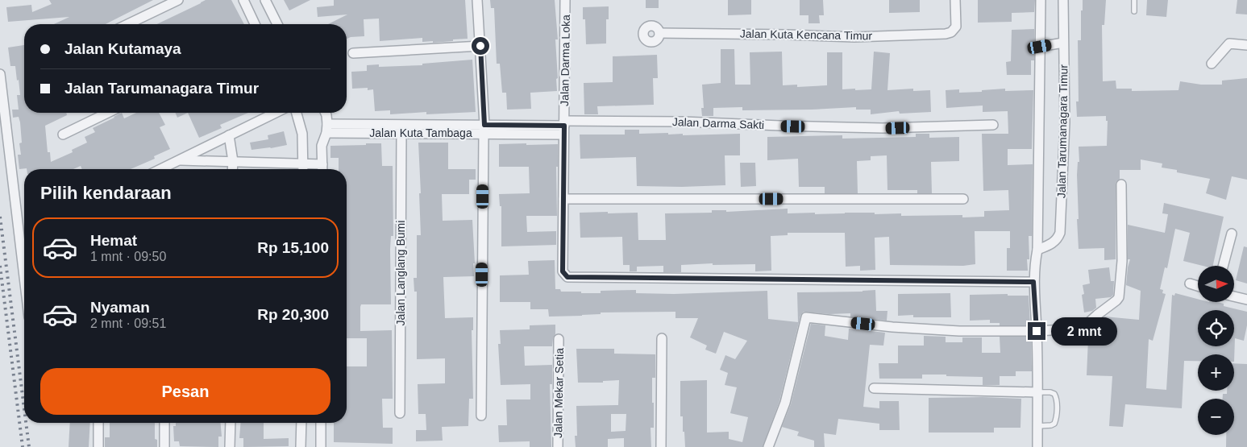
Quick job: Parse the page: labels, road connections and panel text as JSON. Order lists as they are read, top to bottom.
{
  "streets": {
    "street": [
      "Jalan Kuta Kencana Timur",
      "Jalan Darma Loka",
      "Jalan Darma Sakti",
      "Jalan Tarumanagara Timur",
      "Jalan Kuta Tambaga",
      "Jalan Langlang Bumi",
      "Jalan Mekar Setia"
    ]
  },
  "crossings": [
    ["Jalan Darma Loka", "Jalan Darma Sakti"],
    ["Jalan Darma Loka", "Jalan Tarumanagara Timur"],
    ["Jalan Darma Loka", "Jalan Kuta Tambaga"],
    ["Jalan Darma Sakti", "Jalan Kuta Tambaga"],
    ["Jalan Kuta Tambaga", "Jalan Langlang Bumi"]
  ],
  "north": "right",
  "page": {
    "banner": ["Jalan Kutamaya", "Jalan Tarumanagara Timur"],
    "heading": "Pilih kendaraan",
    "list": [
      {
        "name": "Hemat",
        "note": "1 mnt · 09:50",
        "value": "Rp 15,100"
      },
      {
        "name": "Nyaman",
        "note": "2 mnt · 09:51",
        "value": "Rp 20,300"
      }
    ],
    "map_buttons": ["+", "−"],
    "bubble": "2 mnt",
    "buttons": "Pesan"
  }
}
